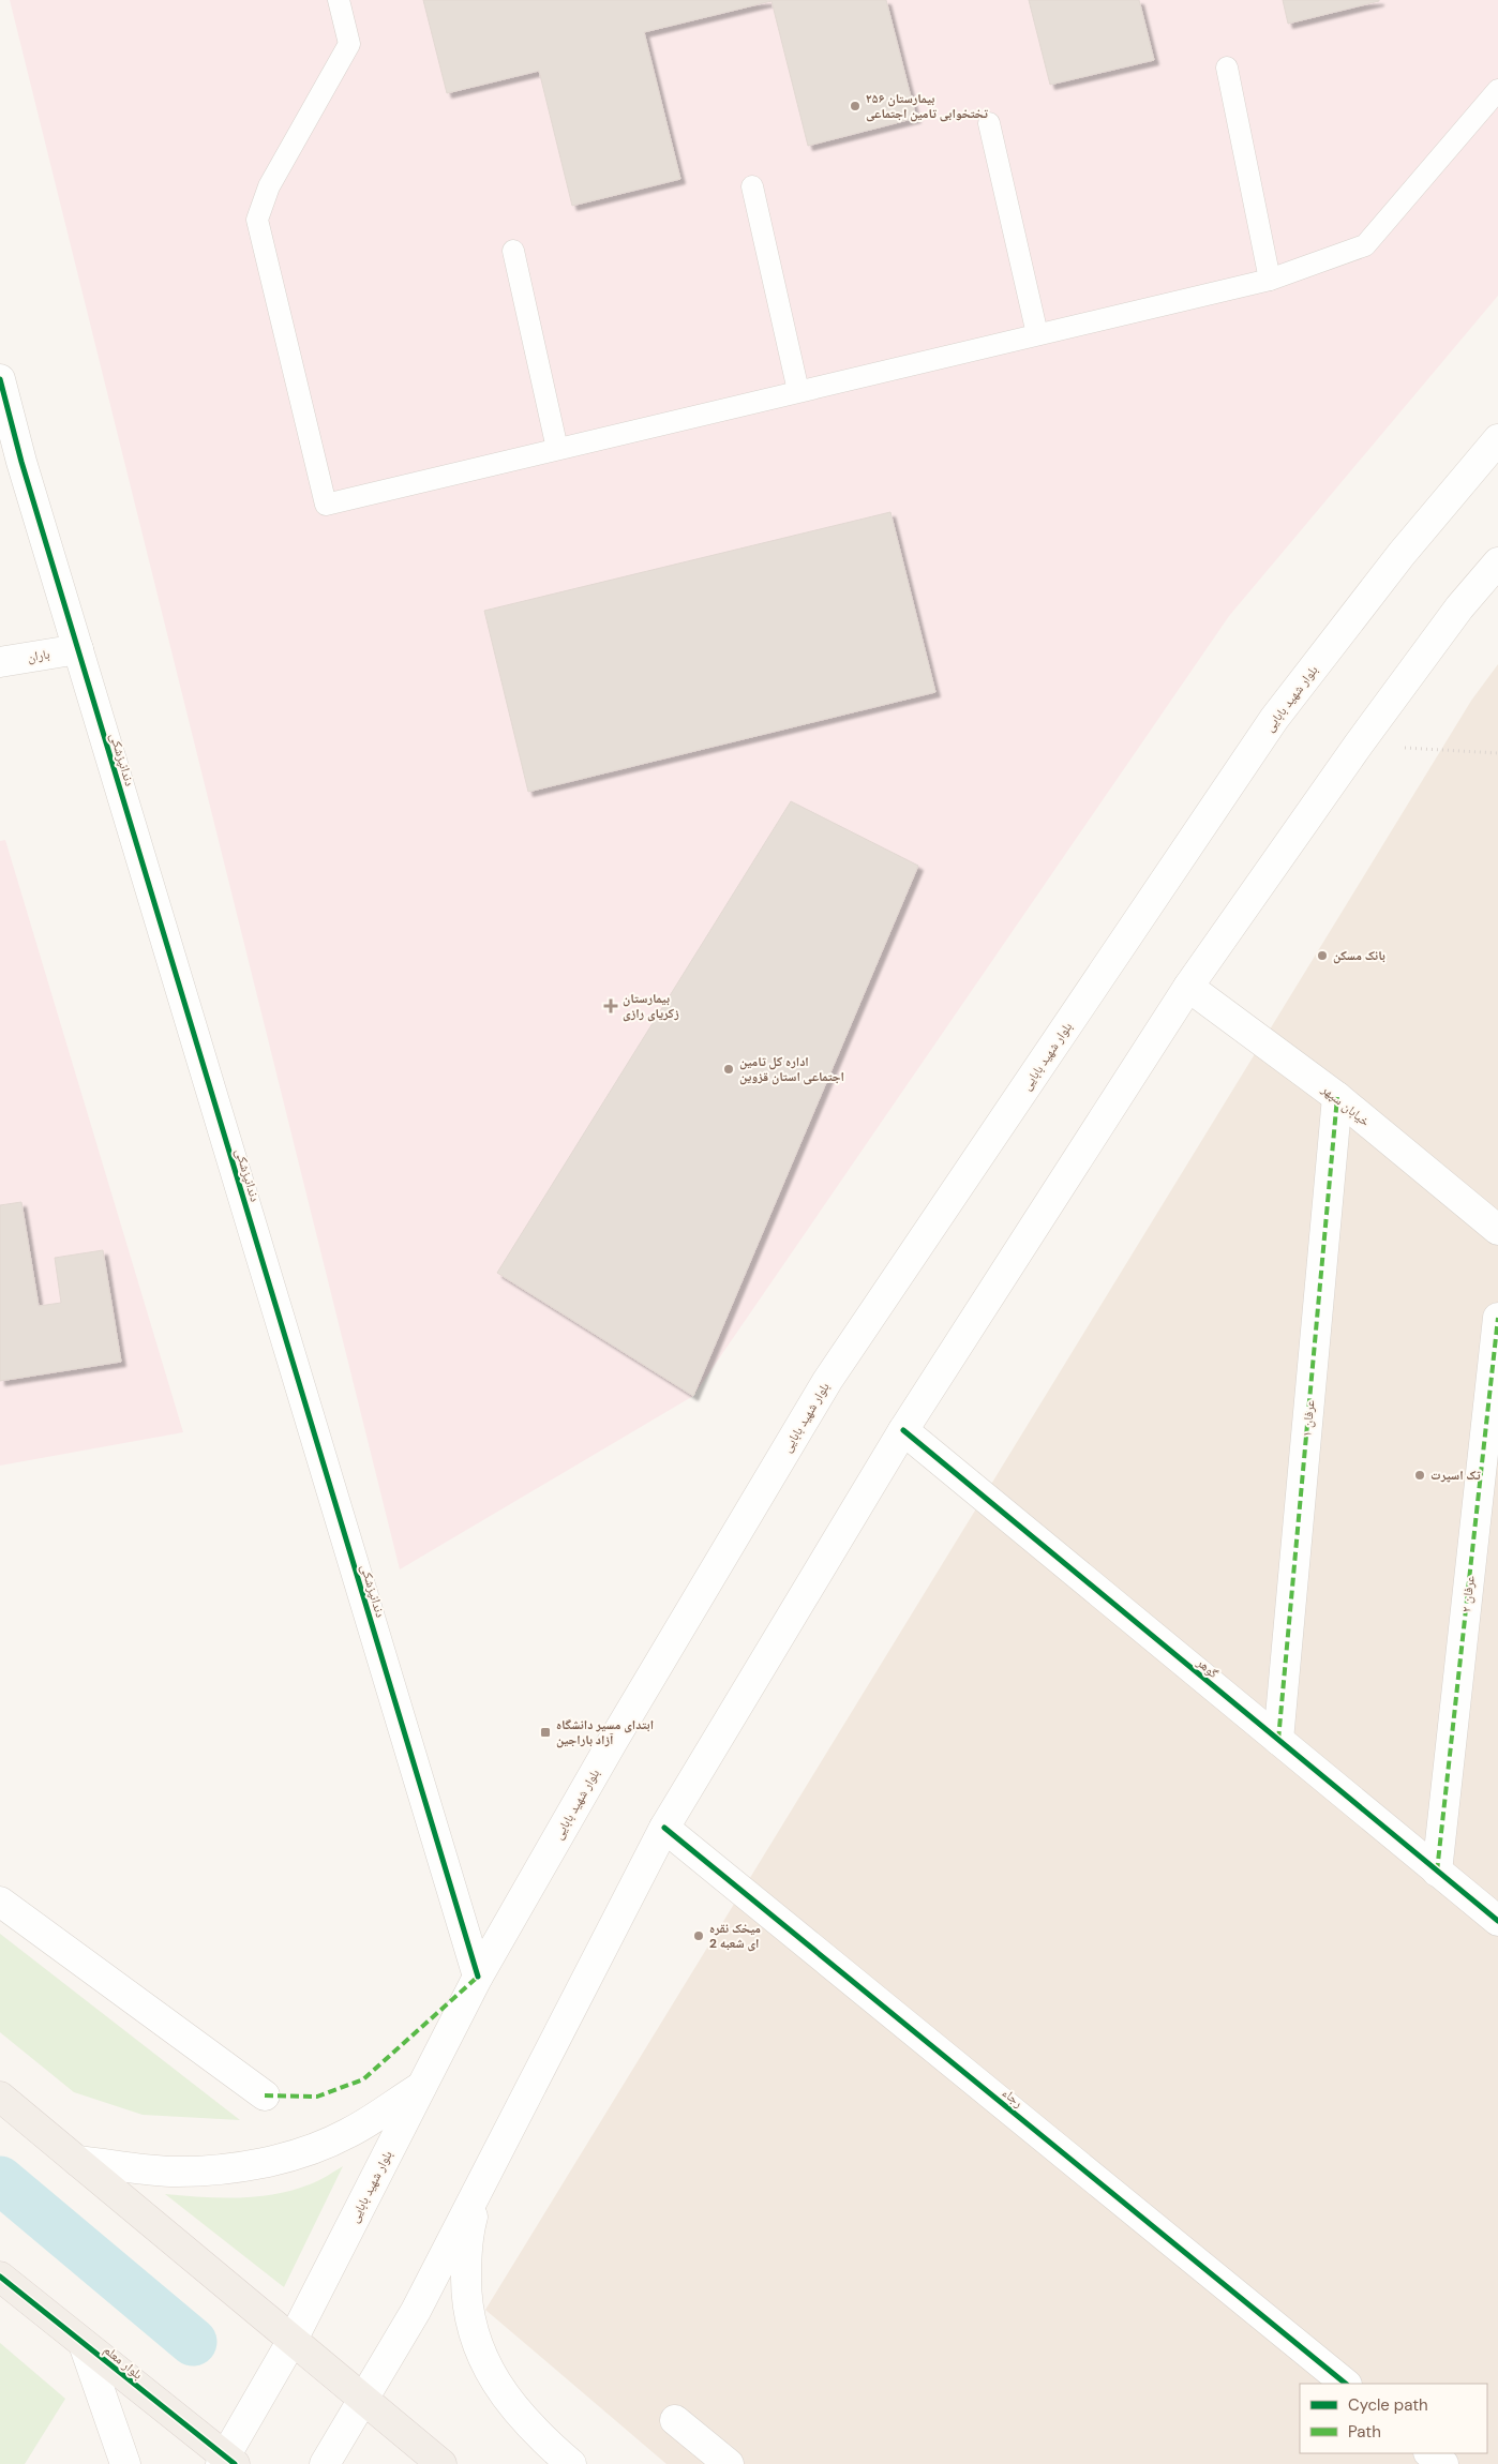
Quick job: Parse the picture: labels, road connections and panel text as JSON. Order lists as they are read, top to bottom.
{
  "streets": {
    "main road": [
      "باران",
      "بلوار شهید بابایی",
      "دندانپزشکی",
      "خیابان سپهر",
      "عرفان ۱",
      "عرفان ۲",
      "گوهر",
      "رجاء",
      "بلوار معلم"
    ]
  },
  "crossings": [
    ["باران", "دندانپزشکی"],
    ["بلوار شهید بابایی", "دندانپزشکی"],
    ["بلوار شهید بابایی", "بلوار معلم"],
    ["خیابان سپهر", "عرفان ۱"],
    ["عرفان ۱", "گوهر"],
    ["عرفان ۲", "گوهر"]
  ],
  "places": {
    "other": [
      "بیمارستان ۲۵۶ تختخوابی تامین اجتماعی",
      "بانک مسکن",
      "اداره کل تامین اجتماعی استان قزوین",
      "تک اسپرت",
      "میخک نقره ای شعبه 2"
    ],
    "health": ["بیمارستان زکریای رازی"],
    "transit": ["ابتدای مسیر دانشگاه آزاد باراجین"]
  },
  "legend": ["Cycle path", "Path"]
}
